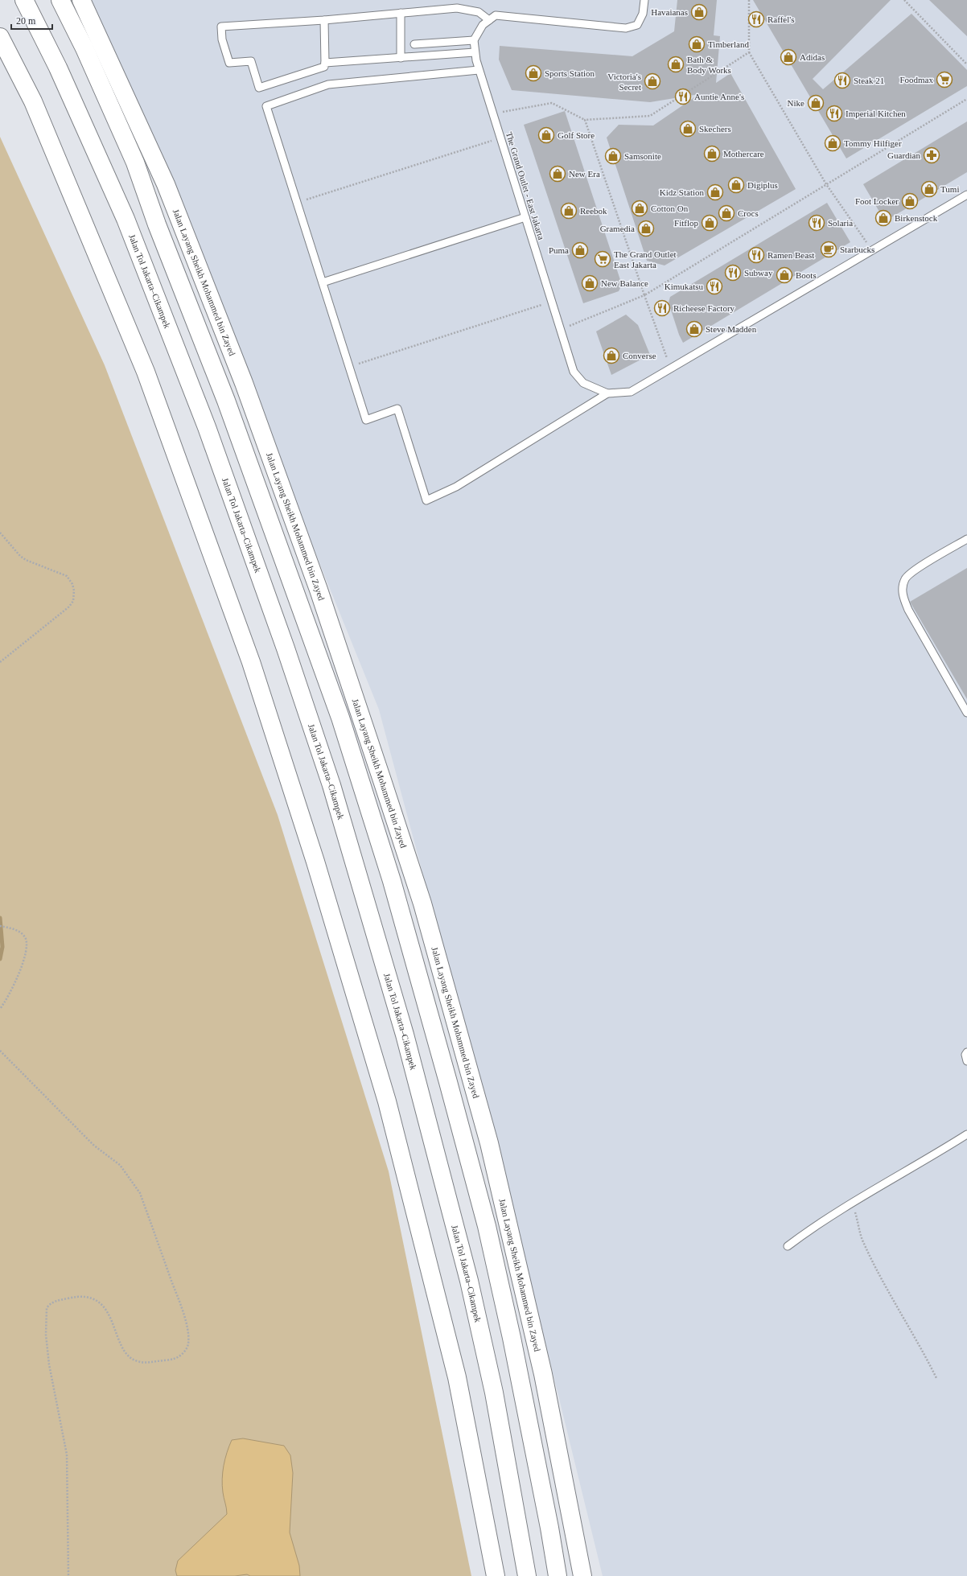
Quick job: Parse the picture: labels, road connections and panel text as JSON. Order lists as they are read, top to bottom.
{
  "streets": {
    "highway": ["Jalan Tol Jakarta–Cikampek", "Jalan Layang Sheikh Mohammed bin Zayed"],
    "lane": ["The Grand Outlet - East Jakarta"]
  },
  "places": {
    "shop": [
      "Havaianas",
      "Timberland",
      "Adidas",
      "Bath & Body Works",
      "Sports Station",
      "Victoria's Secret",
      "Nike",
      "Skechers",
      "Golf Store",
      "Tommy Hilfiger",
      "Mothercare",
      "Samsonite",
      "New Era",
      "Digiplus",
      "Tumi",
      "Kidz Station",
      "Foot Locker",
      "Cotton On",
      "Reebok",
      "Crocs",
      "Birkenstock",
      "Fitflop",
      "Gramedia",
      "Puma",
      "Boots",
      "New Balance",
      "Steve Madden",
      "Converse"
    ],
    "restaurant": [
      "Raffel's",
      "Steak 21",
      "Auntie Anne's",
      "Imperial Kitchen",
      "Solaria",
      "Ramen Beast",
      "Subway",
      "Kimukatsu",
      "Richeese Factory"
    ],
    "supermarket": ["Foodmax", "The Grand Outlet East Jakarta"],
    "pharmacy": ["Guardian"],
    "cafe": ["Starbucks"]
  },
  "scale_bar": "20 m"
}
